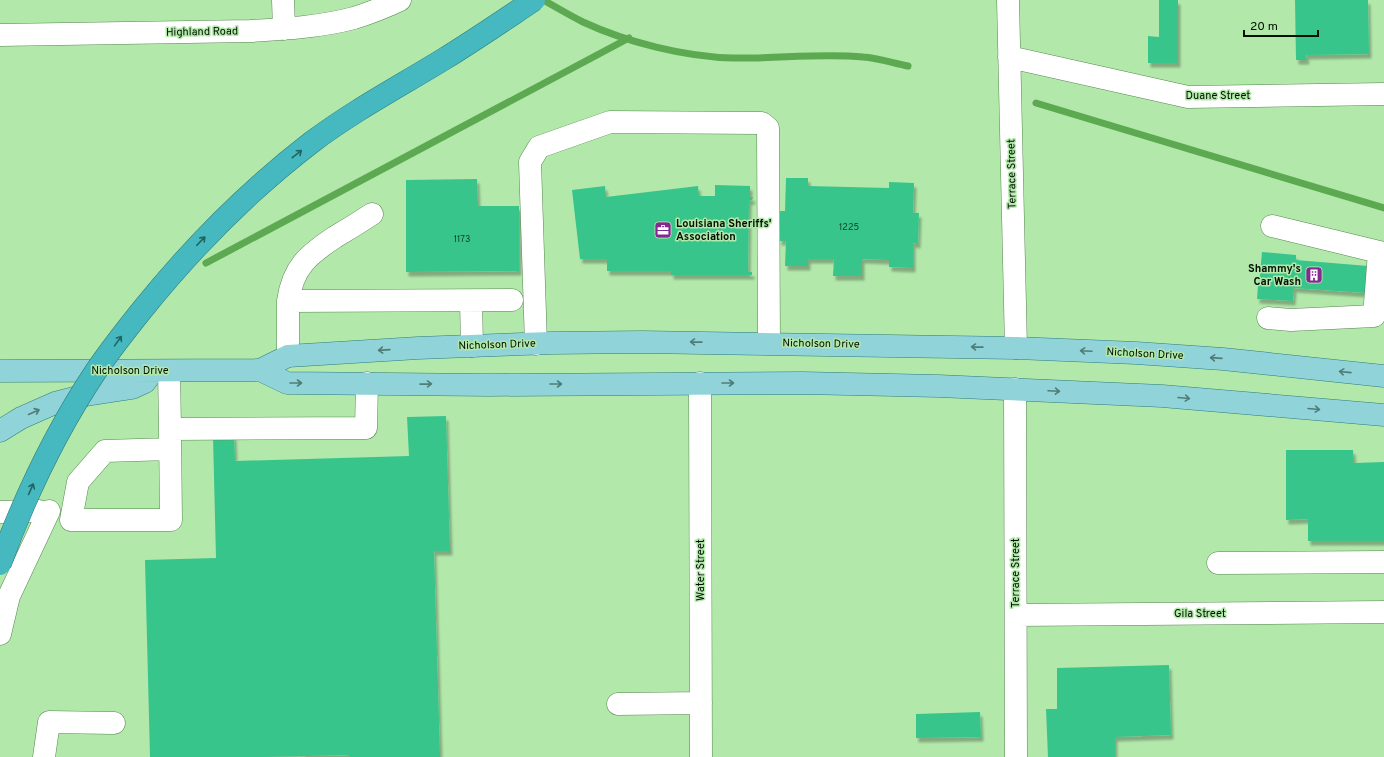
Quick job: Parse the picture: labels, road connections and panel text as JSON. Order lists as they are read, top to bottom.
{
  "streets": {
    "main road": ["Nicholson Drive"],
    "street": [
      "Highland Road",
      "Duane Street",
      "Terrace Street",
      "Water Street",
      "Gila Street"
    ]
  },
  "crossings": [
    ["Duane Street", "Terrace Street"],
    ["Terrace Street", "Nicholson Drive"],
    ["Terrace Street", "Gila Street"],
    ["Nicholson Drive", "Water Street"]
  ],
  "places": {
    "office": ["Louisiana Sheriffs' Association"],
    "building": ["Shammy's Car Wash"]
  },
  "house_numbers": ["1225", "1173"],
  "scale_bar": "20 m"
}
